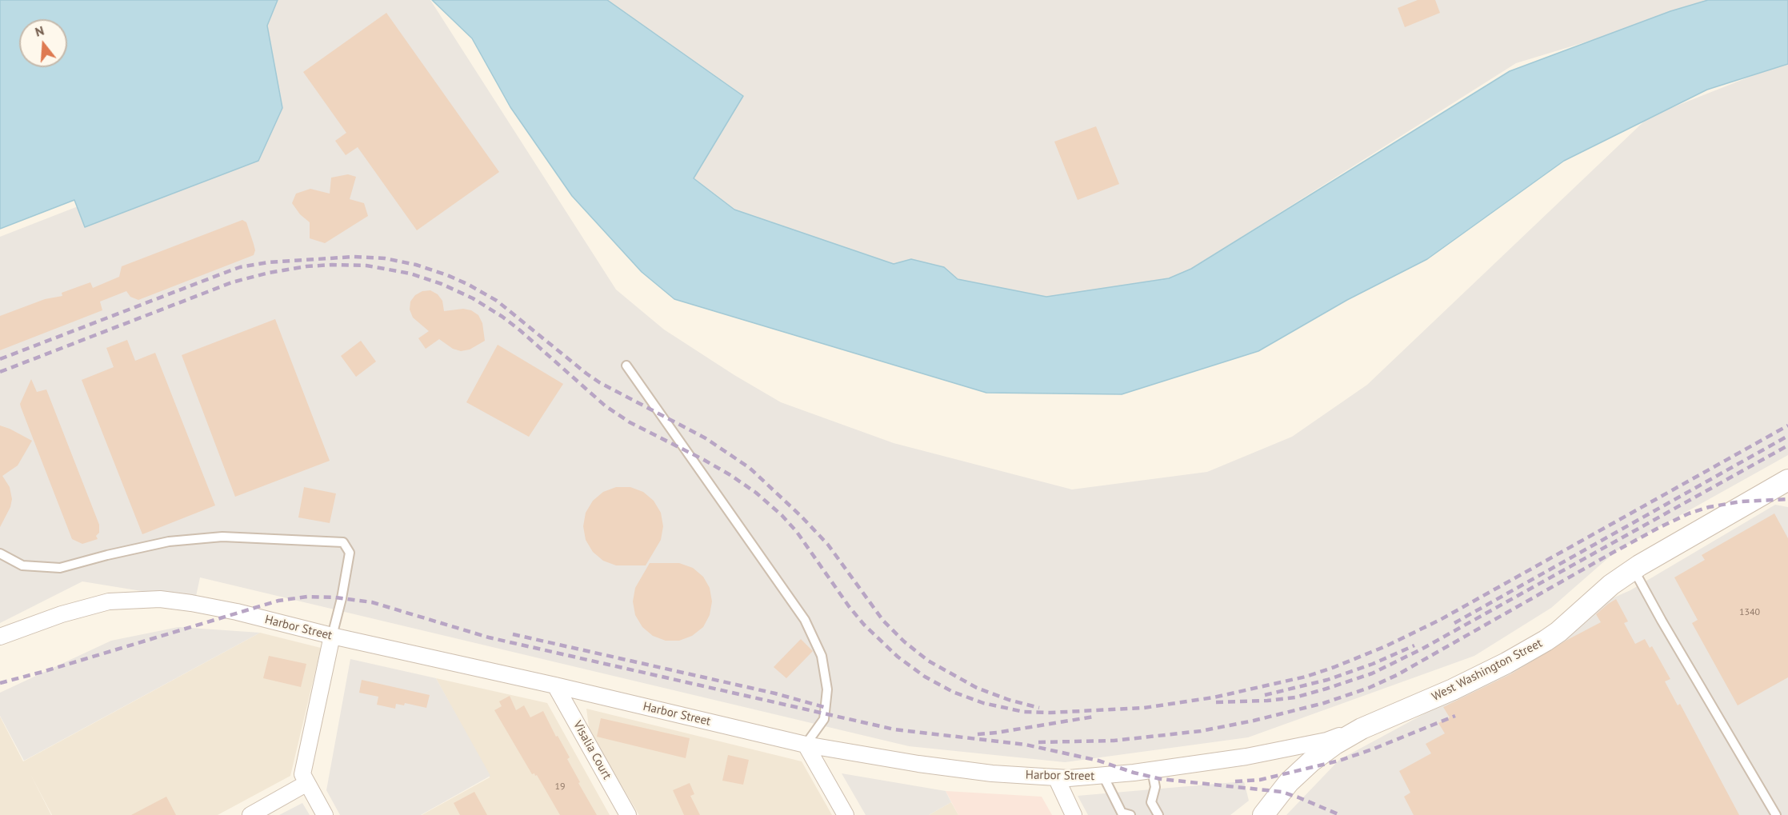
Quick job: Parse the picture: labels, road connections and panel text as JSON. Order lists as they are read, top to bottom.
{
  "streets": {
    "street": ["Harbor Street", "West Washington Street", "Visalia Court"]
  },
  "crossings": [
    ["Harbor Street", "West Washington Street"],
    ["Harbor Street", "Visalia Court"]
  ],
  "house_numbers": ["1340", "19"],
  "north": "top"
}
